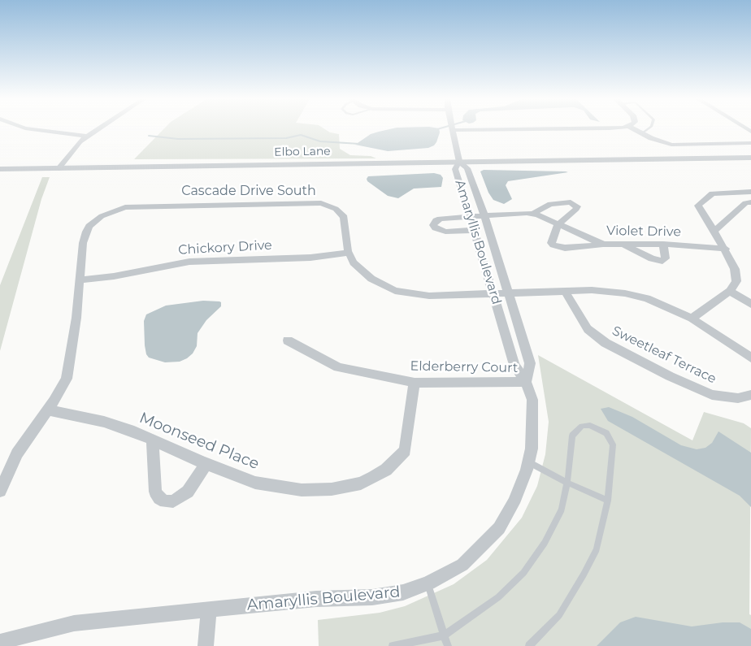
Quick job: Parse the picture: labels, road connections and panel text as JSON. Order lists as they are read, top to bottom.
{
  "streets": {
    "street": [
      "Elbo Lane",
      "Cascade Drive South",
      "Violet Drive",
      "Amaryllis Boulevard",
      "Chickory Drive",
      "Sweetleaf Terrace",
      "Elderberry Court",
      "Moonseed Place"
    ]
  },
  "crossings": [
    ["Elbo Lane", "Amaryllis Boulevard"],
    ["Cascade Drive South", "Amaryllis Boulevard"],
    ["Cascade Drive South", "Chickory Drive"],
    ["Cascade Drive South", "Sweetleaf Terrace"],
    ["Cascade Drive South", "Moonseed Place"],
    ["Violet Drive", "Amaryllis Boulevard"],
    ["Amaryllis Boulevard", "Elderberry Court"],
    ["Elderberry Court", "Moonseed Place"]
  ]
}
